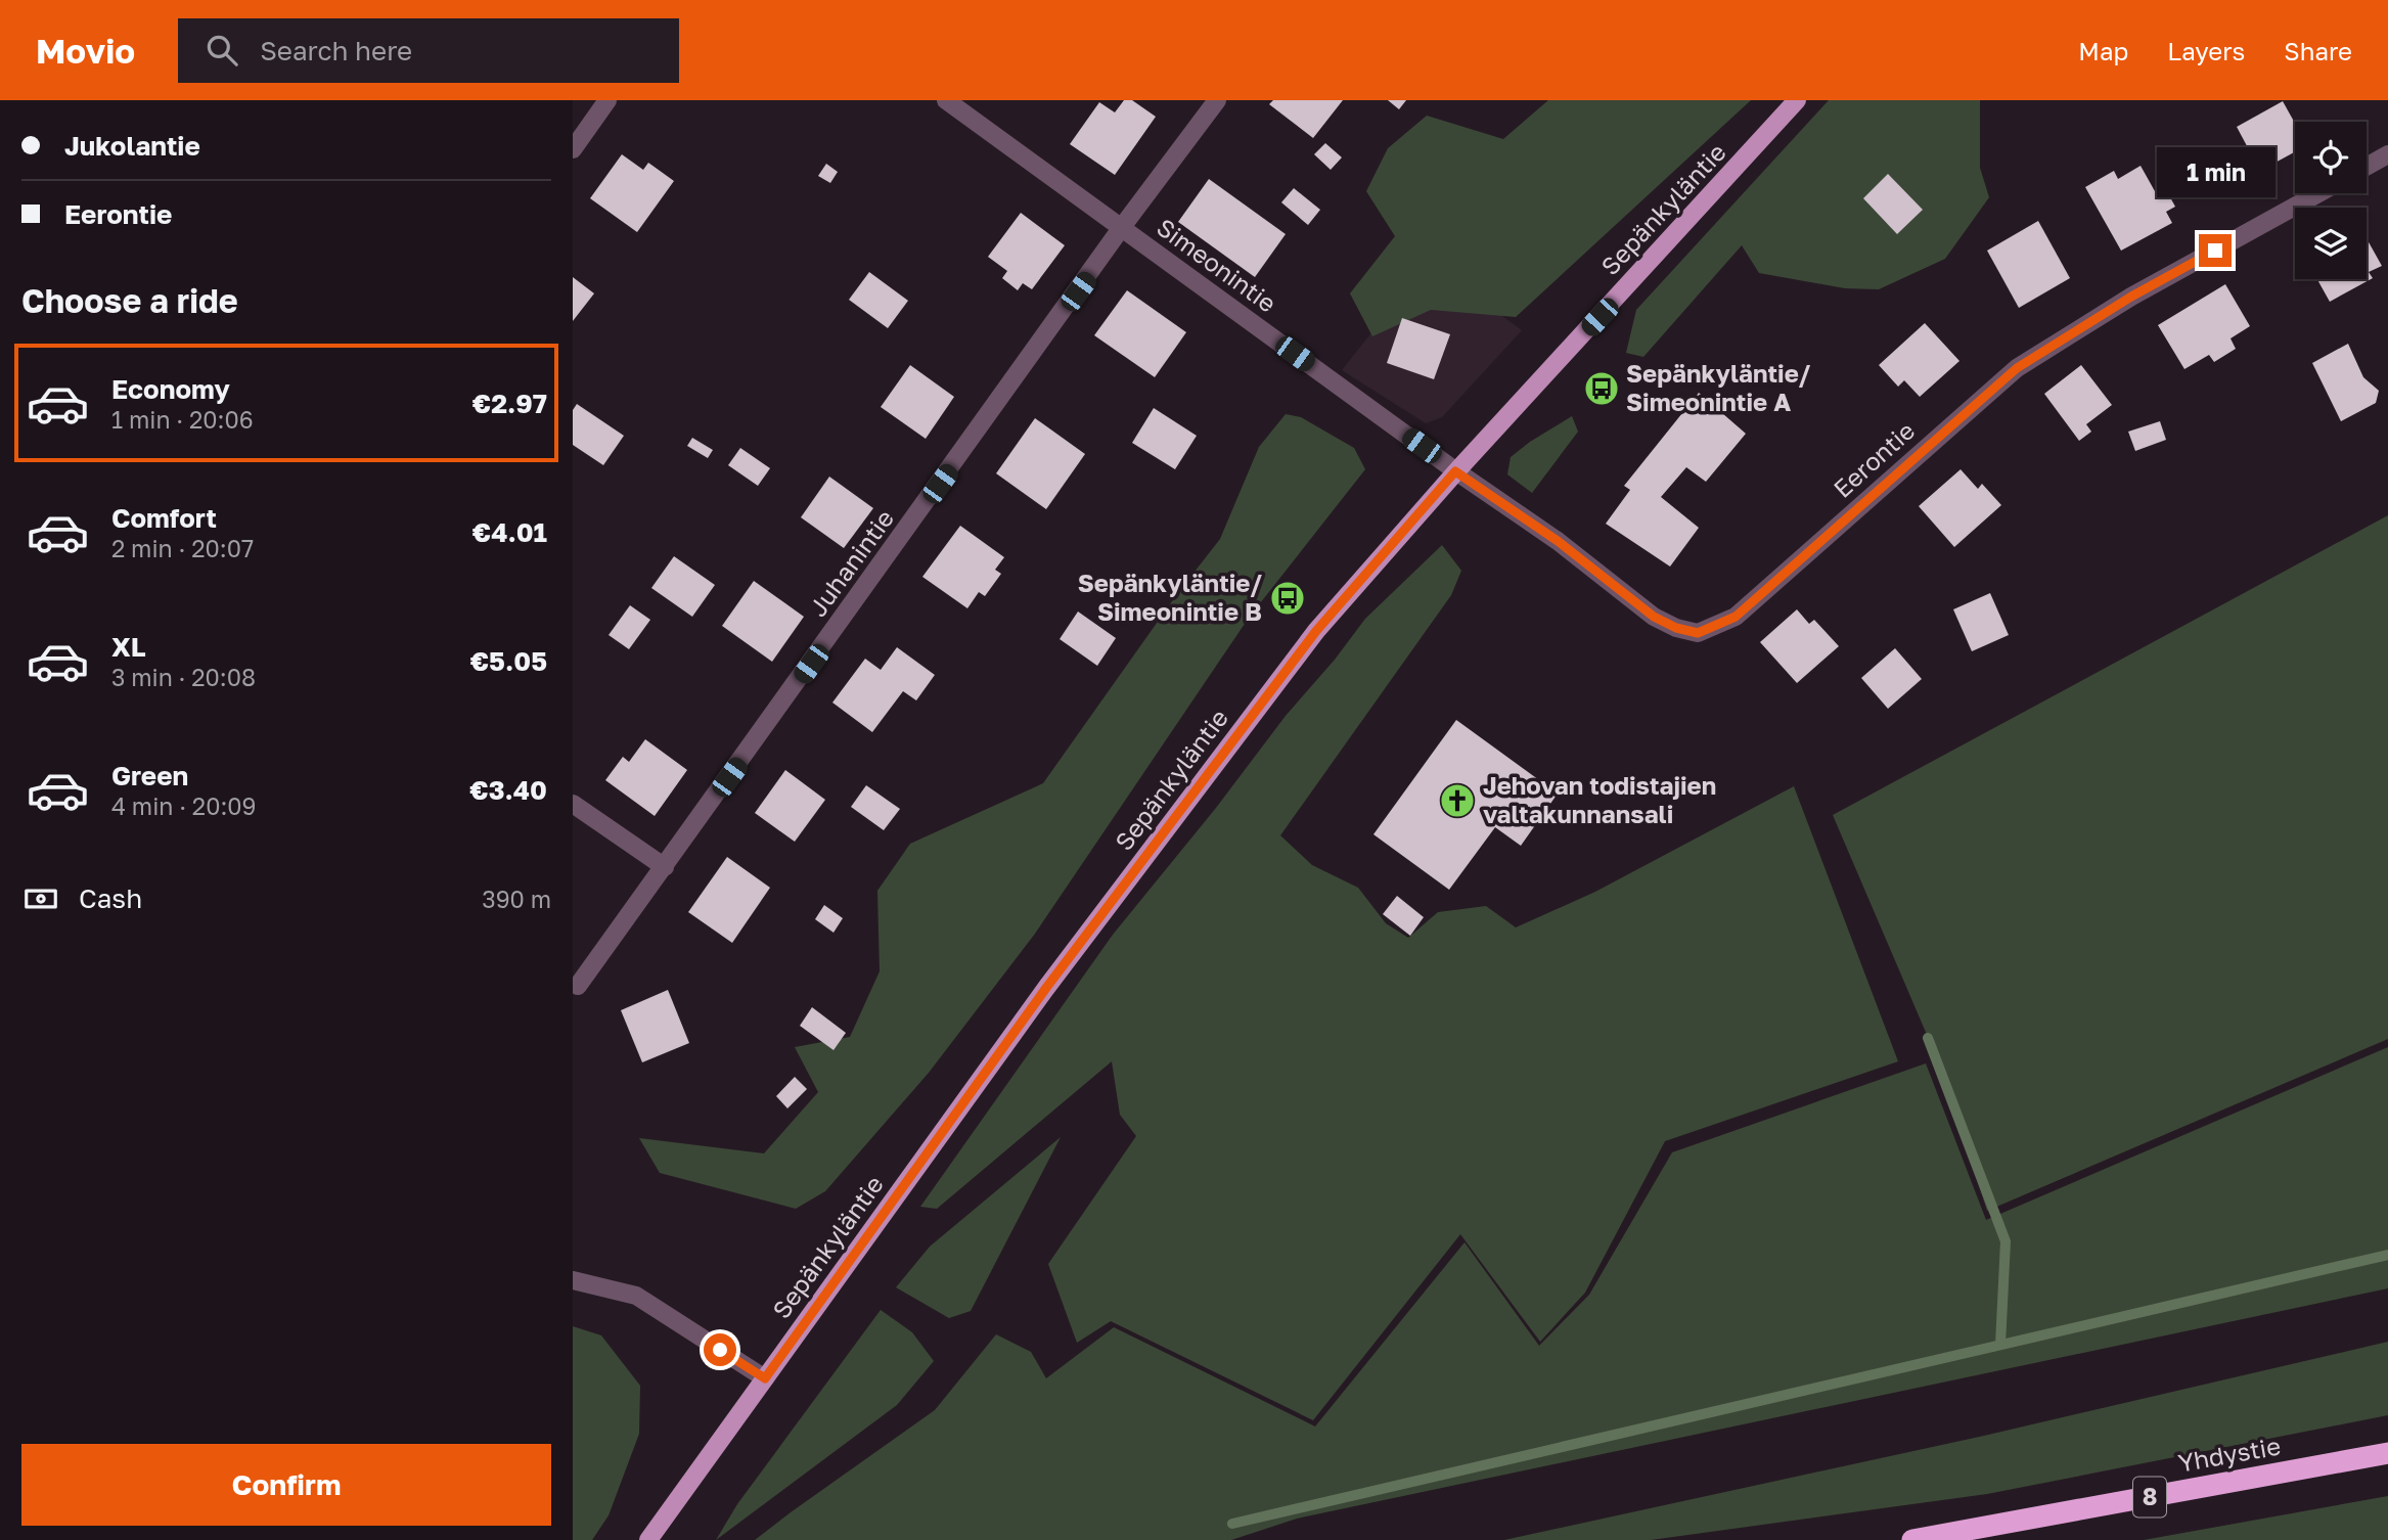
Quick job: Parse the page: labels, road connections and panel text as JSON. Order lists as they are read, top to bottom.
{
  "streets": {
    "highway": ["Yhdystie", "8"],
    "main road": ["Sepänkyläntie"],
    "street": ["Simeonintie", "Eerontie", "Juhanintie"]
  },
  "crossings": [
    ["Sepänkyläntie", "Simeonintie"],
    ["Sepänkyläntie", "Eerontie"],
    ["Simeonintie", "Eerontie"],
    ["Simeonintie", "Juhanintie"]
  ],
  "places": {
    "bus stop": ["Sepänkyläntie/ Simeonintie A", "Sepänkyläntie/ Simeonintie B"],
    "church": ["Jehovan todistajien valtakunnansali"]
  },
  "page": {
    "header": "Movio",
    "search": "Search here",
    "nav": ["Map", "Layers", "Share"],
    "banner": ["Jukolantie", "Eerontie"],
    "bubble": "1 min",
    "heading": "Choose a ride",
    "list": [
      {
        "name": "Economy",
        "note": "1 min · 20:06",
        "value": "€2.97"
      },
      {
        "name": "Comfort",
        "note": "2 min · 20:07",
        "value": "€4.01"
      },
      {
        "name": "XL",
        "note": "3 min · 20:08",
        "value": "€5.05"
      },
      {
        "name": "Green",
        "note": "4 min · 20:09",
        "value": "€3.40"
      }
    ],
    "pay": ["Cash", "390 m"],
    "buttons": "Confirm"
  }
}
